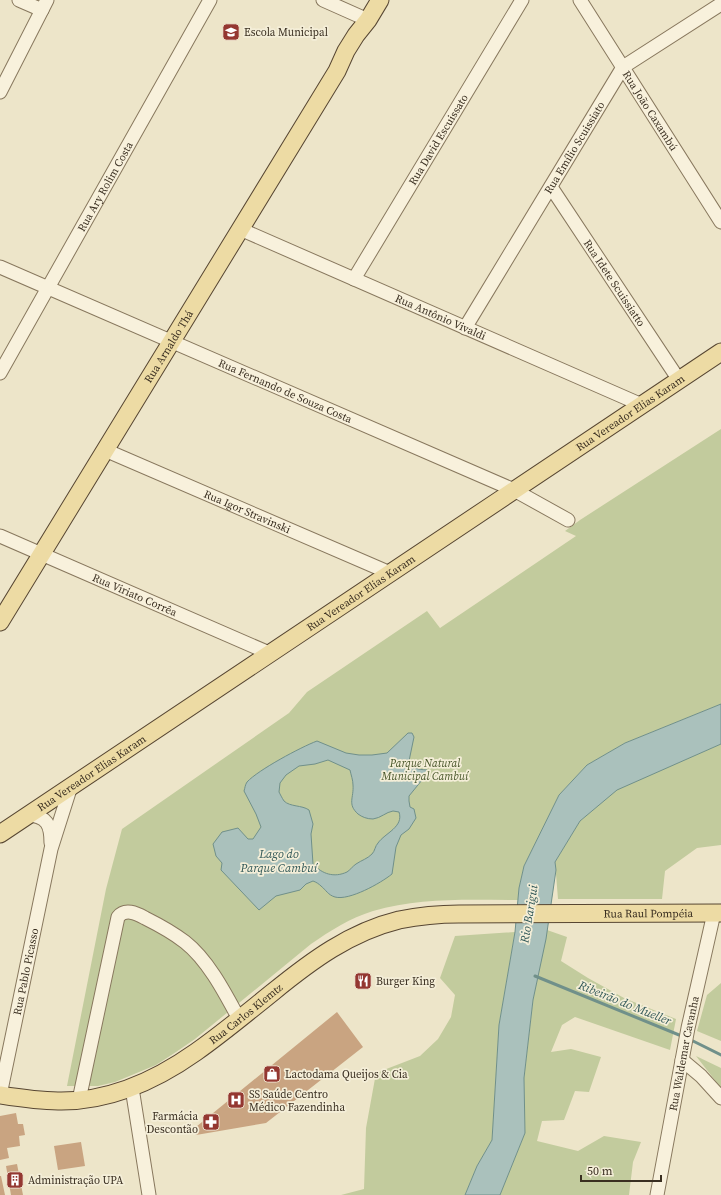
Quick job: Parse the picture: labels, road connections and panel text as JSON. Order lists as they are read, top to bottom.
{
  "streets": {
    "main road": [
      "Rua Arnaldo Thá",
      "Rua Vereador Elias Karam",
      "Rua Raul Pompéia",
      "Rua Carlos Klemtz"
    ],
    "street": [
      "Rua João Caxambú",
      "Rua David Escuissato",
      "Rua Emílio Scuissiato",
      "Rua Ary Rolim Costa",
      "Rua Idete Scuissiatto",
      "Rua Antônio Vivaldi",
      "Rua Fernando de Souza Costa",
      "Rua Igor Stravinski",
      "Rua Viriato Corrêa",
      "Rua Pablo Picasso",
      "Rua Waldemar Cavanha"
    ]
  },
  "crossings": [
    ["Rua João Caxambú", "Rua Emílio Scuissiato"],
    ["Rua David Escuissato", "Rua Antônio Vivaldi"],
    ["Rua Emílio Scuissiato", "Rua Idete Scuissiatto"],
    ["Rua Emílio Scuissiato", "Rua Antônio Vivaldi"],
    ["Rua Ary Rolim Costa", "Rua Fernando de Souza Costa"],
    ["Rua Idete Scuissiatto", "Rua Vereador Elias Karam"],
    ["Rua Antônio Vivaldi", "Rua Arnaldo Thá"],
    ["Rua Antônio Vivaldi", "Rua Vereador Elias Karam"],
    ["Rua Arnaldo Thá", "Rua Fernando de Souza Costa"],
    ["Rua Arnaldo Thá", "Rua Igor Stravinski"],
    ["Rua Arnaldo Thá", "Rua Viriato Corrêa"],
    ["Rua Fernando de Souza Costa", "Rua Vereador Elias Karam"],
    ["Rua Vereador Elias Karam", "Rua Igor Stravinski"],
    ["Rua Vereador Elias Karam", "Rua Viriato Corrêa"],
    ["Rua Vereador Elias Karam", "Rua Pablo Picasso"],
    ["Rua Raul Pompéia", "Rua Carlos Klemtz"],
    ["Rua Raul Pompéia", "Rua Waldemar Cavanha"],
    ["Rua Pablo Picasso", "Rua Carlos Klemtz"]
  ],
  "water": ["Lago do Parque Cambuí", "Rio Barigui", "Ribeirão do Mueller"],
  "parks": ["Parque Natural Municipal Cambuí"],
  "places": {
    "school or university": ["Escola Municipal"],
    "restaurant": ["Burger King"],
    "shop": ["Lactodama Queijos & Cia"],
    "hospital": ["SS Saúde Centro Médico Fazendinha"],
    "pharmacy": ["Farmácia Descontão"],
    "building": ["Administração UPA"]
  },
  "scale_bar": "50 m"
}
